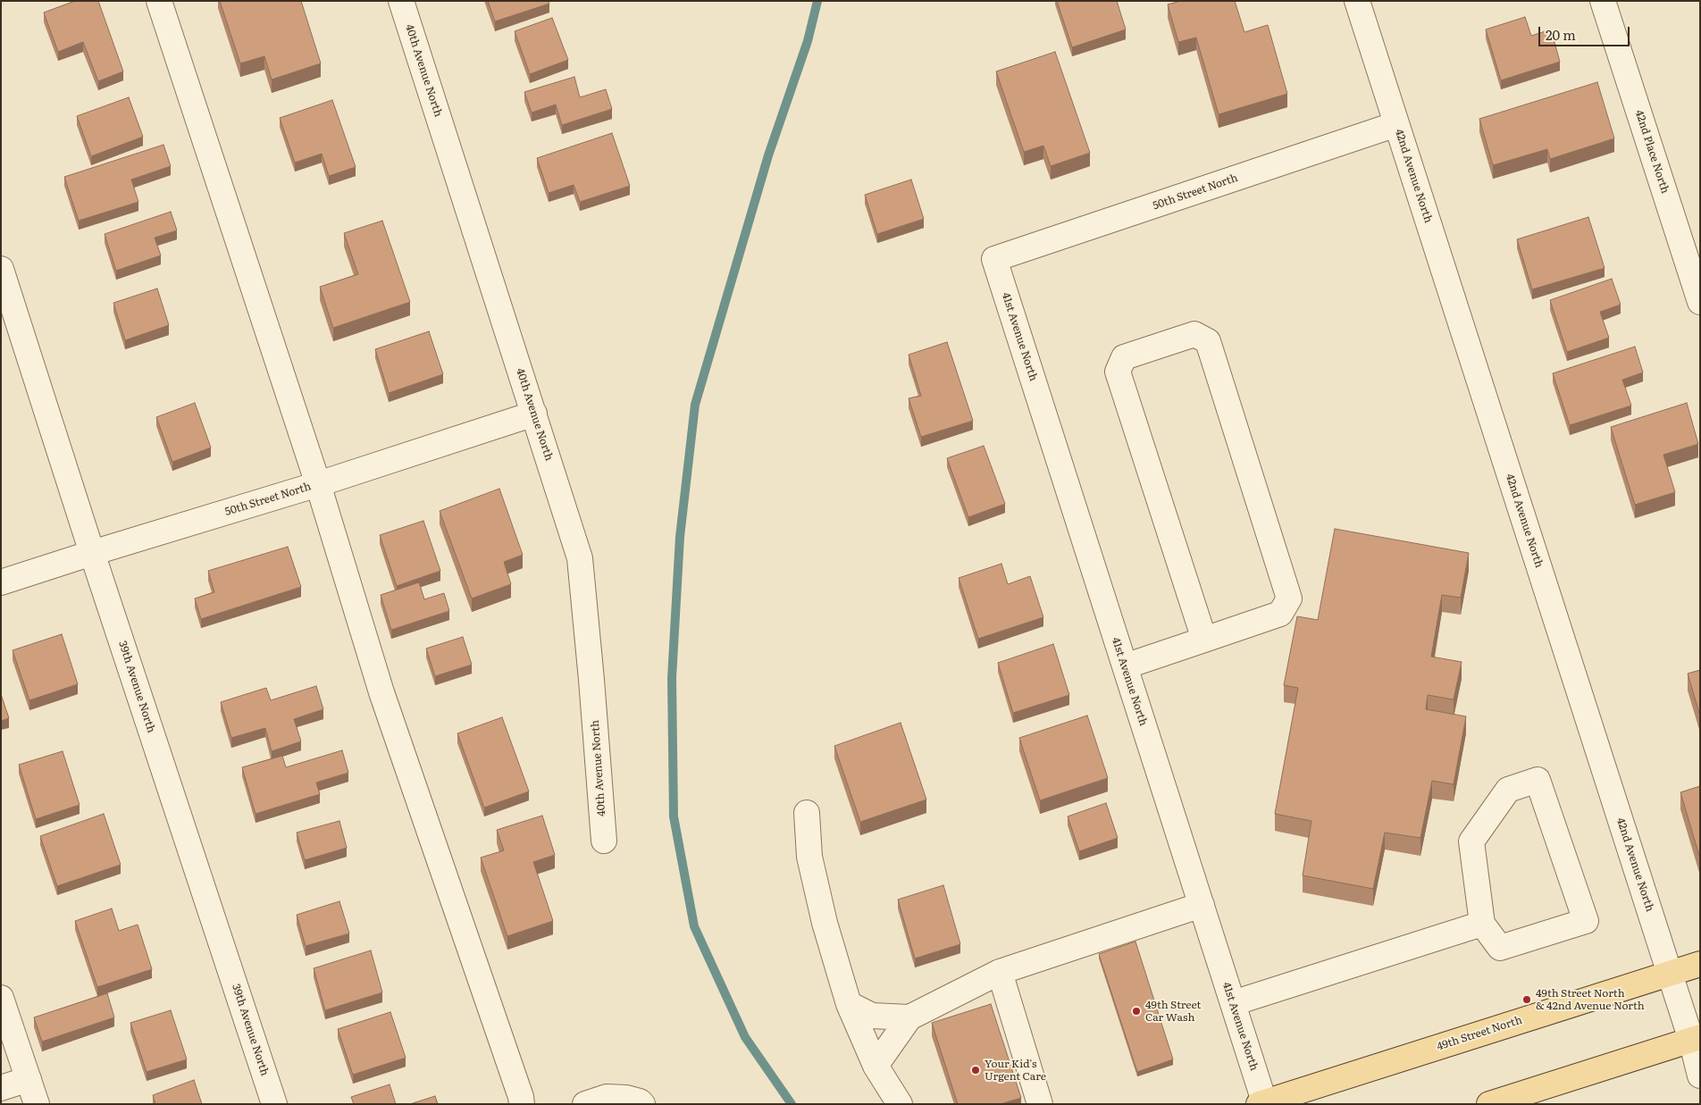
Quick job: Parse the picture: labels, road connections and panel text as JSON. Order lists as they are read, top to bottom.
{
  "streets": {
    "main road": ["49th Street North"],
    "street": [
      "40th Avenue North",
      "42nd Place North",
      "42nd Avenue North",
      "50th Street North",
      "41st Avenue North",
      "39th Avenue North"
    ]
  },
  "crossings": [
    ["40th Avenue North", "50th Street North"],
    ["42nd Avenue North", "50th Street North"],
    ["42nd Avenue North", "49th Street North"],
    ["50th Street North", "41st Avenue North"],
    ["50th Street North", "39th Avenue North"],
    ["41st Avenue North", "49th Street North"]
  ],
  "places": ["49th Street North & 42nd Avenue North", "49th Street Car Wash", "Your Kid's Urgent Care"],
  "scale_bar": "20 m"
}
